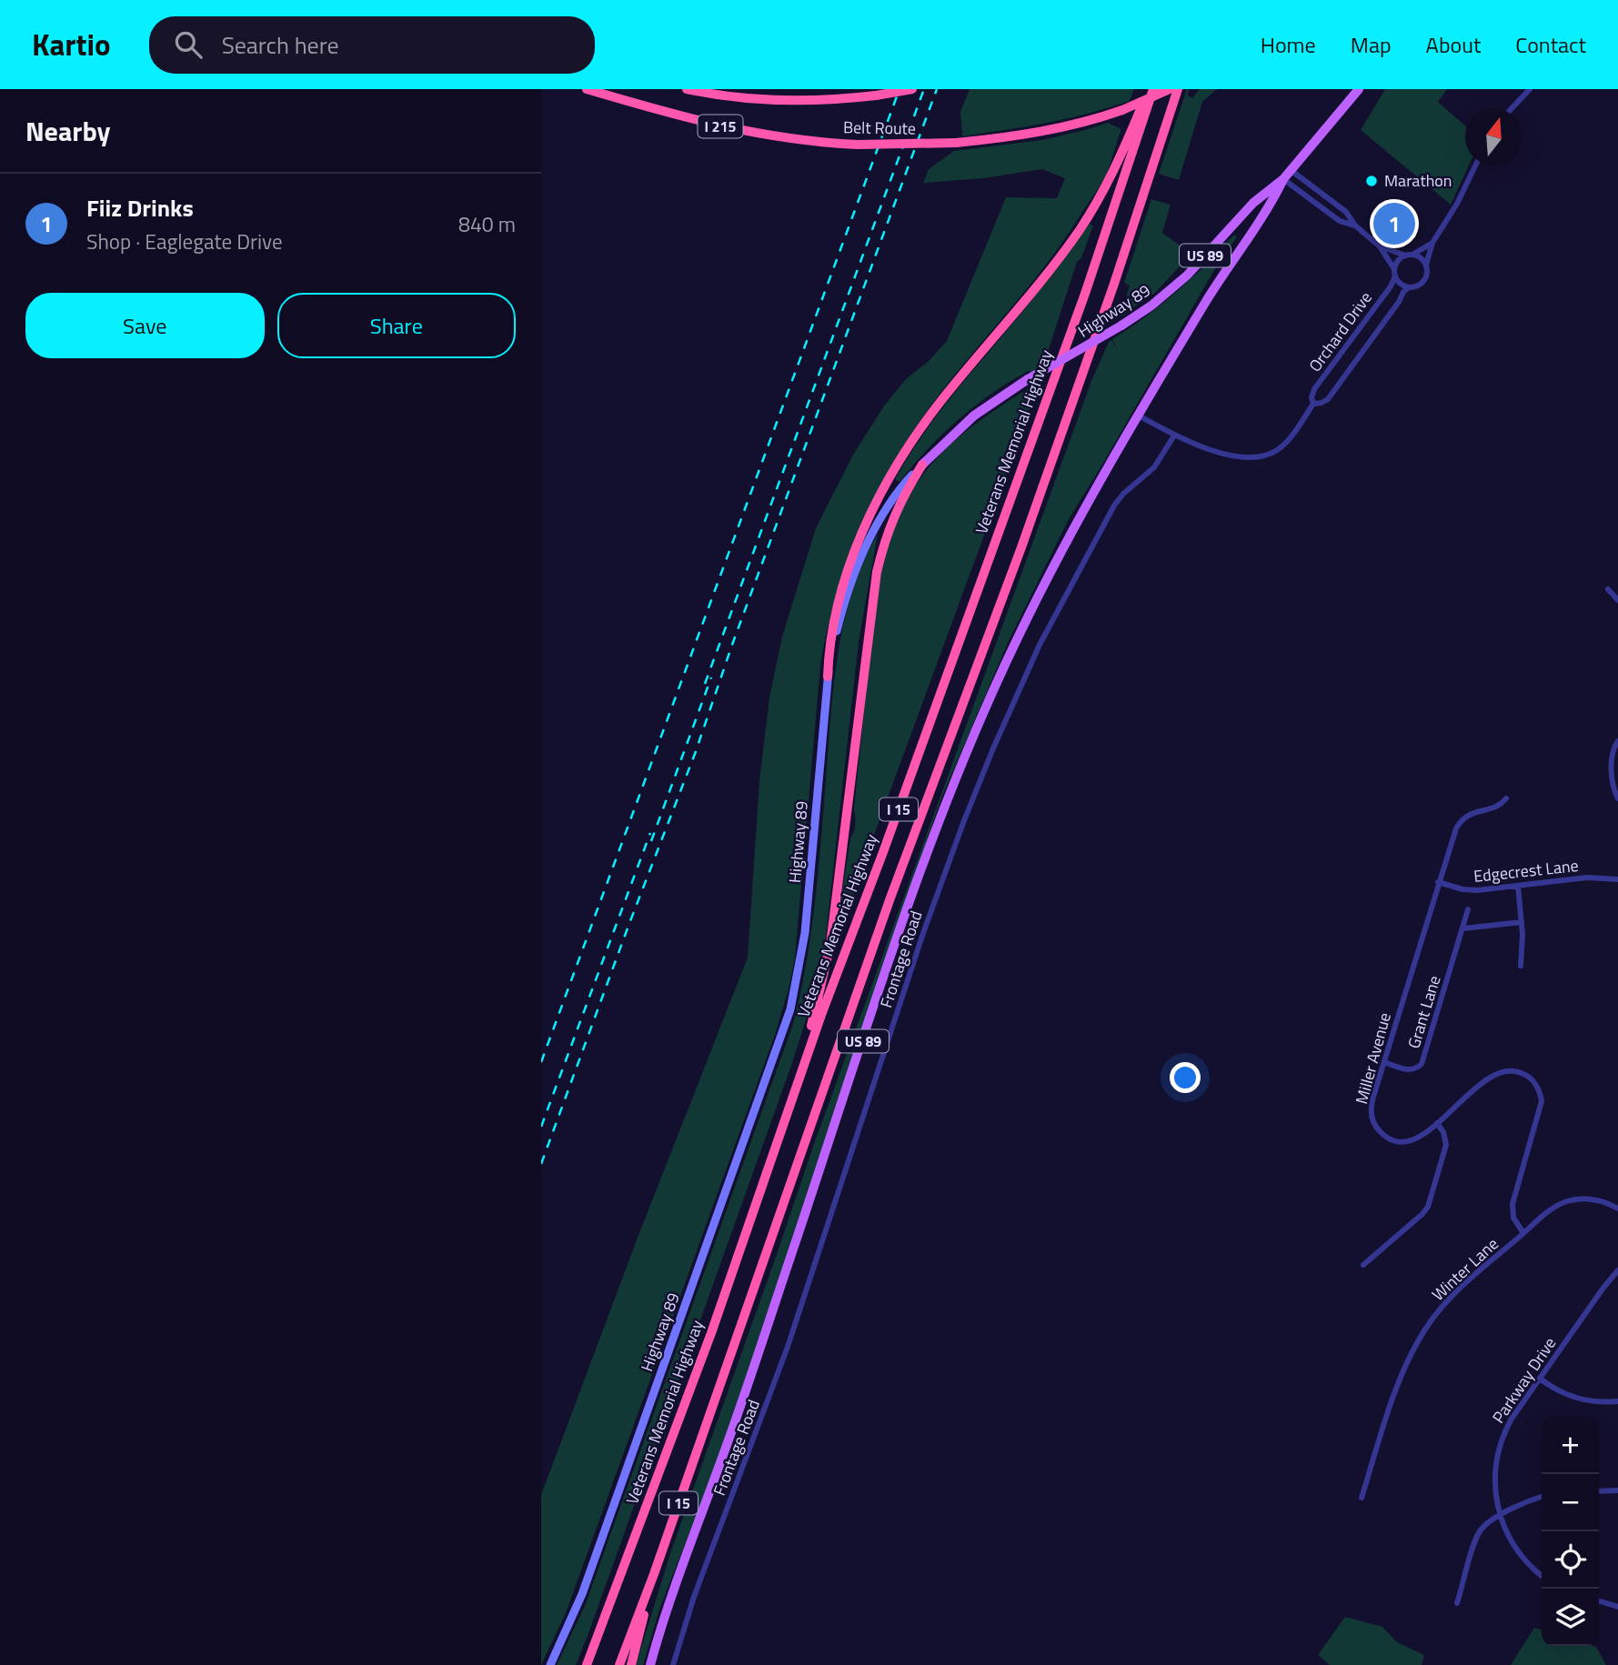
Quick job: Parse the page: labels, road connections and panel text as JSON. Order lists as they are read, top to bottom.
{
  "streets": {
    "highway": [
      "I 215",
      "Belt Route",
      "Veterans Memorial Highway",
      "I 15"
    ],
    "main road": ["US 89", "Highway 89"],
    "street": [
      "Orchard Drive",
      "Edgecrest Lane",
      "Frontage Road",
      "Grant Lane",
      "Miller Avenue",
      "Winter Lane",
      "Parkway Drive"
    ]
  },
  "crossings": [
    ["Highway 89", "Orchard Drive"],
    ["Orchard Drive", "Frontage Road"],
    ["Edgecrest Lane", "Miller Avenue"],
    ["Grant Lane", "Miller Avenue"],
    ["Miller Avenue", "Winter Lane"]
  ],
  "places": ["Marathon"],
  "north": "top",
  "page": {
    "header": "Kartio",
    "search": "Search here",
    "nav": [
      "Home",
      "Map",
      "About",
      "Contact"
    ],
    "heading": "Nearby",
    "list": [
      {
        "mark": "1",
        "name": "Fiiz Drinks",
        "note": "Shop · Eaglegate Drive",
        "value": "840 m"
      }
    ],
    "pins": "1",
    "buttons": ["Save", "Share"],
    "map_buttons": ["+", "−"]
  }
}
